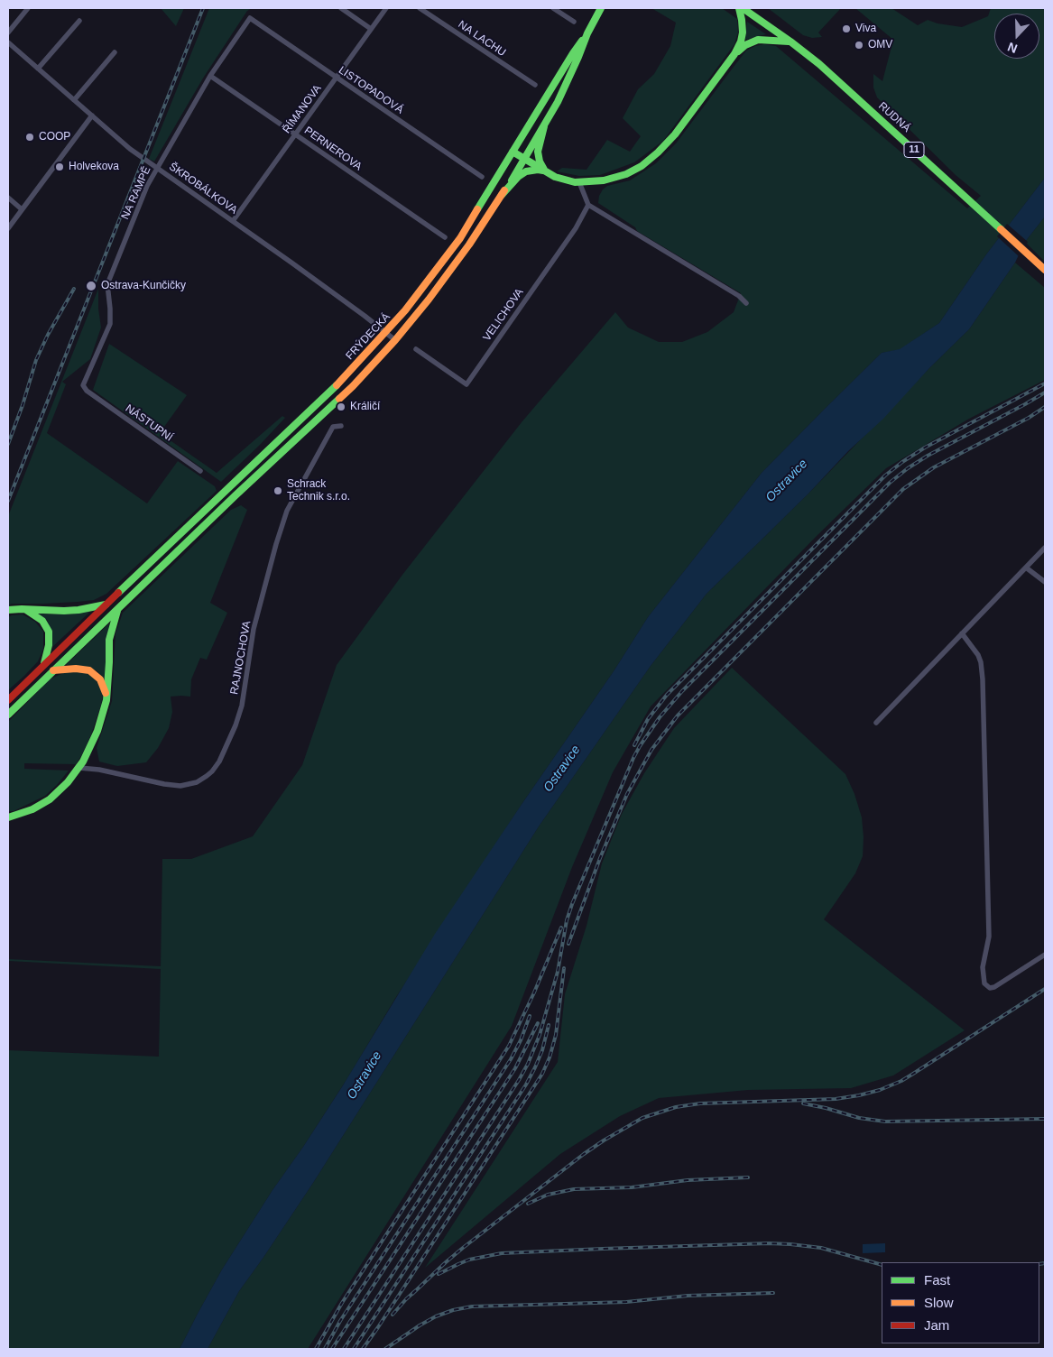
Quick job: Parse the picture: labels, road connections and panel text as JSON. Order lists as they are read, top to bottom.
{
  "streets": {
    "main road": ["RUDNÁ", "11", "FRÝDECKÁ"],
    "street": [
      "NA LACHU",
      "LISTOPADOVÁ",
      "ŘÍMANOVA",
      "PERNEROVA",
      "ŠKROBÁLKOVA",
      "NA RAMPĚ",
      "VELICHOVA",
      "NÁSTUPNÍ",
      "RAJNOCHOVA"
    ]
  },
  "crossings": [
    ["LISTOPADOVÁ", "ŘÍMANOVA"],
    ["LISTOPADOVÁ", "NA RAMPĚ"],
    ["ŘÍMANOVA", "PERNEROVA"],
    ["ŘÍMANOVA", "ŠKROBÁLKOVA"],
    ["PERNEROVA", "NA RAMPĚ"],
    ["ŠKROBÁLKOVA", "NA RAMPĚ"],
    ["ŠKROBÁLKOVA", "FRÝDECKÁ"],
    ["NA RAMPĚ", "NÁSTUPNÍ"]
  ],
  "water": ["Ostravice"],
  "places": [
    "Viva",
    "OMV",
    "COOP",
    "Holvekova",
    "Ostrava-Kunčičky",
    "Králičí",
    "Schrack Technik s.r.o."
  ],
  "legend": ["Fast", "Slow", "Jam"],
  "north": "bottom"
}
